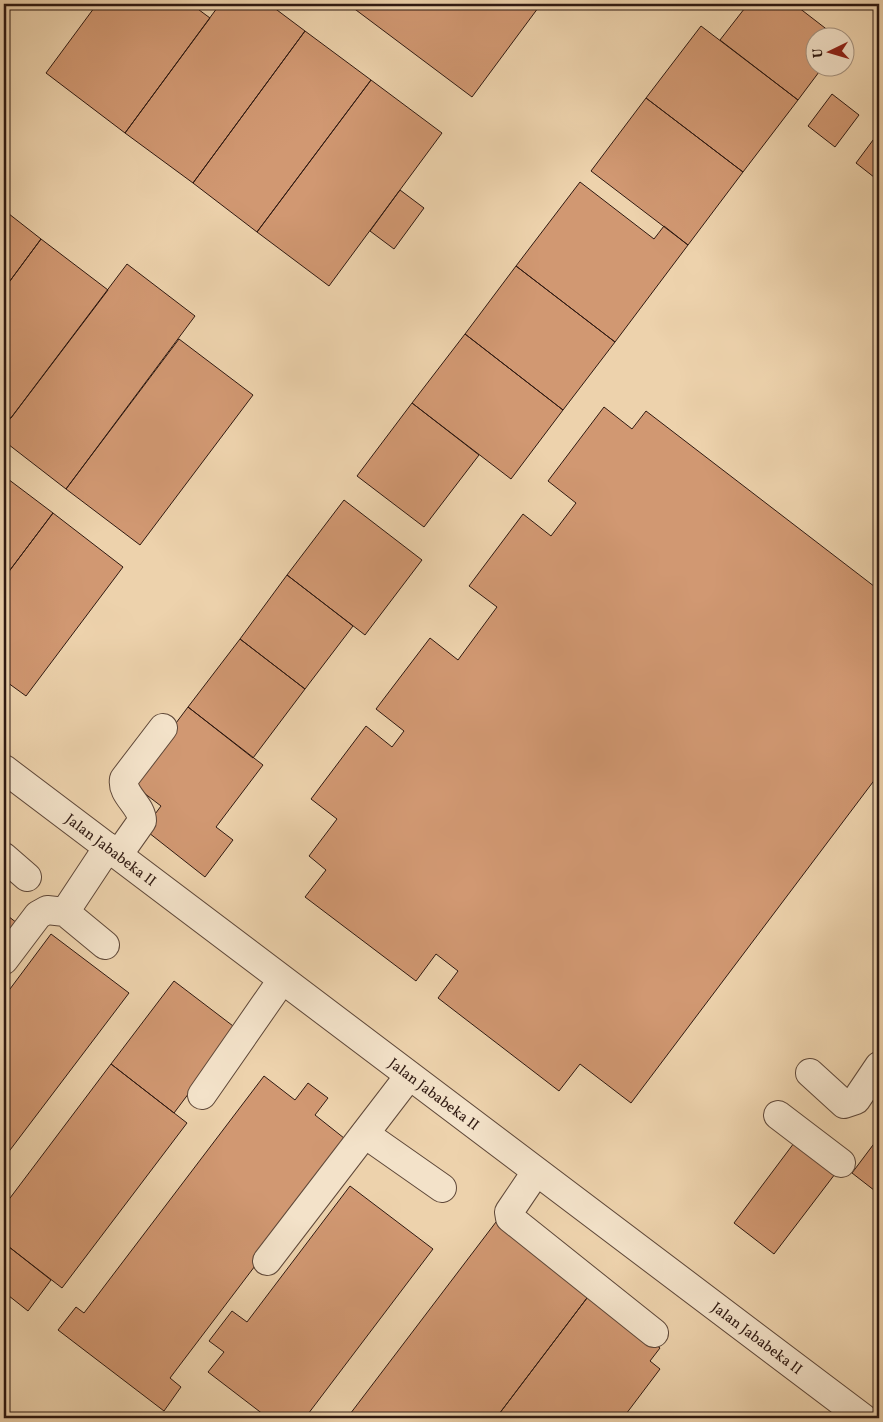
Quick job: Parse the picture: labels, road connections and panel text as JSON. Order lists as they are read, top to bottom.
{
  "streets": {
    "street": ["Jalan Jababeka II"]
  },
  "north": "left"
}
